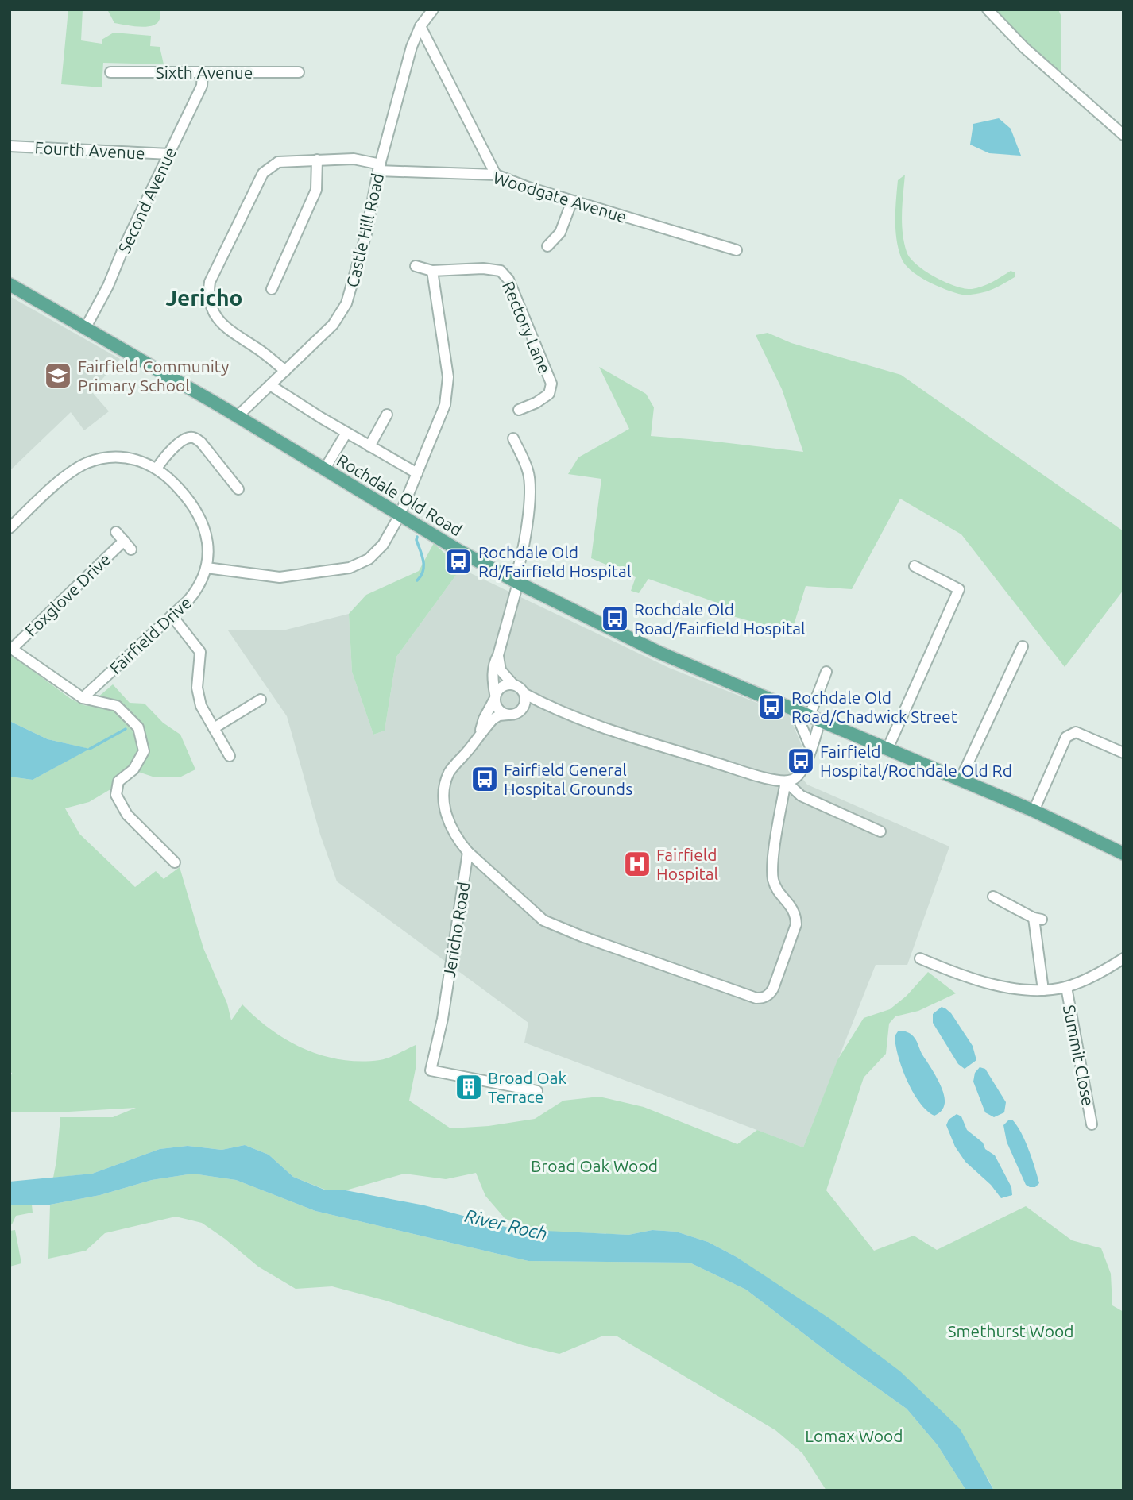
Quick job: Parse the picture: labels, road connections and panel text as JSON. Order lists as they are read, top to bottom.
{
  "streets": {
    "main road": ["Rochdale Old Road"],
    "street": [
      "Sixth Avenue",
      "Fourth Avenue",
      "Woodgate Avenue",
      "Second Avenue",
      "Castle Hill Road",
      "Rectory Lane",
      "Foxglove Drive",
      "Fairfield Drive",
      "Jericho Road",
      "Summit Close"
    ]
  },
  "crossings": [
    ["Sixth Avenue", "Second Avenue"],
    ["Fourth Avenue", "Second Avenue"],
    ["Woodgate Avenue", "Castle Hill Road"],
    ["Second Avenue", "Rochdale Old Road"],
    ["Castle Hill Road", "Rochdale Old Road"]
  ],
  "districts": ["Jericho"],
  "water": ["River Roch"],
  "parks": ["Broad Oak Wood", "Smethurst Wood", "Lomax Wood"],
  "places": {
    "school or university": ["Fairfield Community Primary School"],
    "bus stop": [
      "Rochdale Old Rd/Fairfield Hospital",
      "Rochdale Old Road/Fairfield Hospital",
      "Rochdale Old Road/Chadwick Street",
      "Fairfield Hospital/Rochdale Old Rd",
      "Fairfield General Hospital Grounds"
    ],
    "hospital": ["Fairfield Hospital"],
    "building": ["Broad Oak Terrace"]
  }
}
